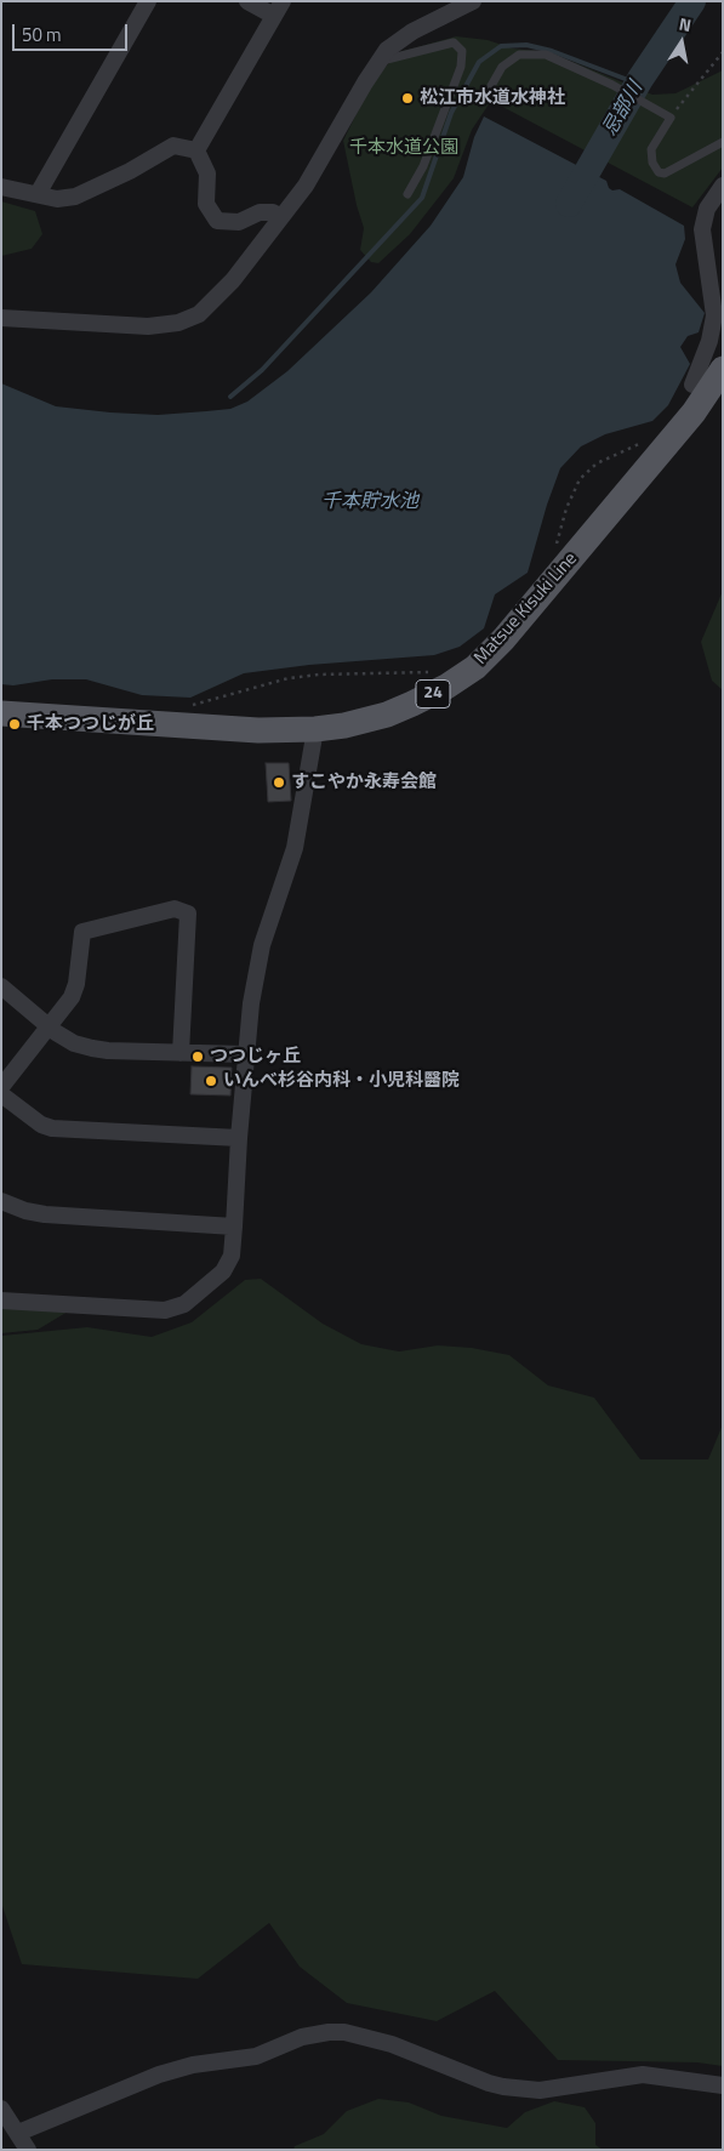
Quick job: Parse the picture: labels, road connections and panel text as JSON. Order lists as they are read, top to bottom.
{
  "streets": {
    "main road": ["Matsue Kisuki Line", "24"]
  },
  "water": ["忌部川", "千本貯水池"],
  "parks": ["千本水道公園"],
  "places": [
    "松江市水道水神社",
    "千本つつじが丘",
    "すこやか永寿会館",
    "つつじヶ丘",
    "いんべ杉谷内科・小児科醫院"
  ],
  "scale_bar": "50 m",
  "north": "top"
}
